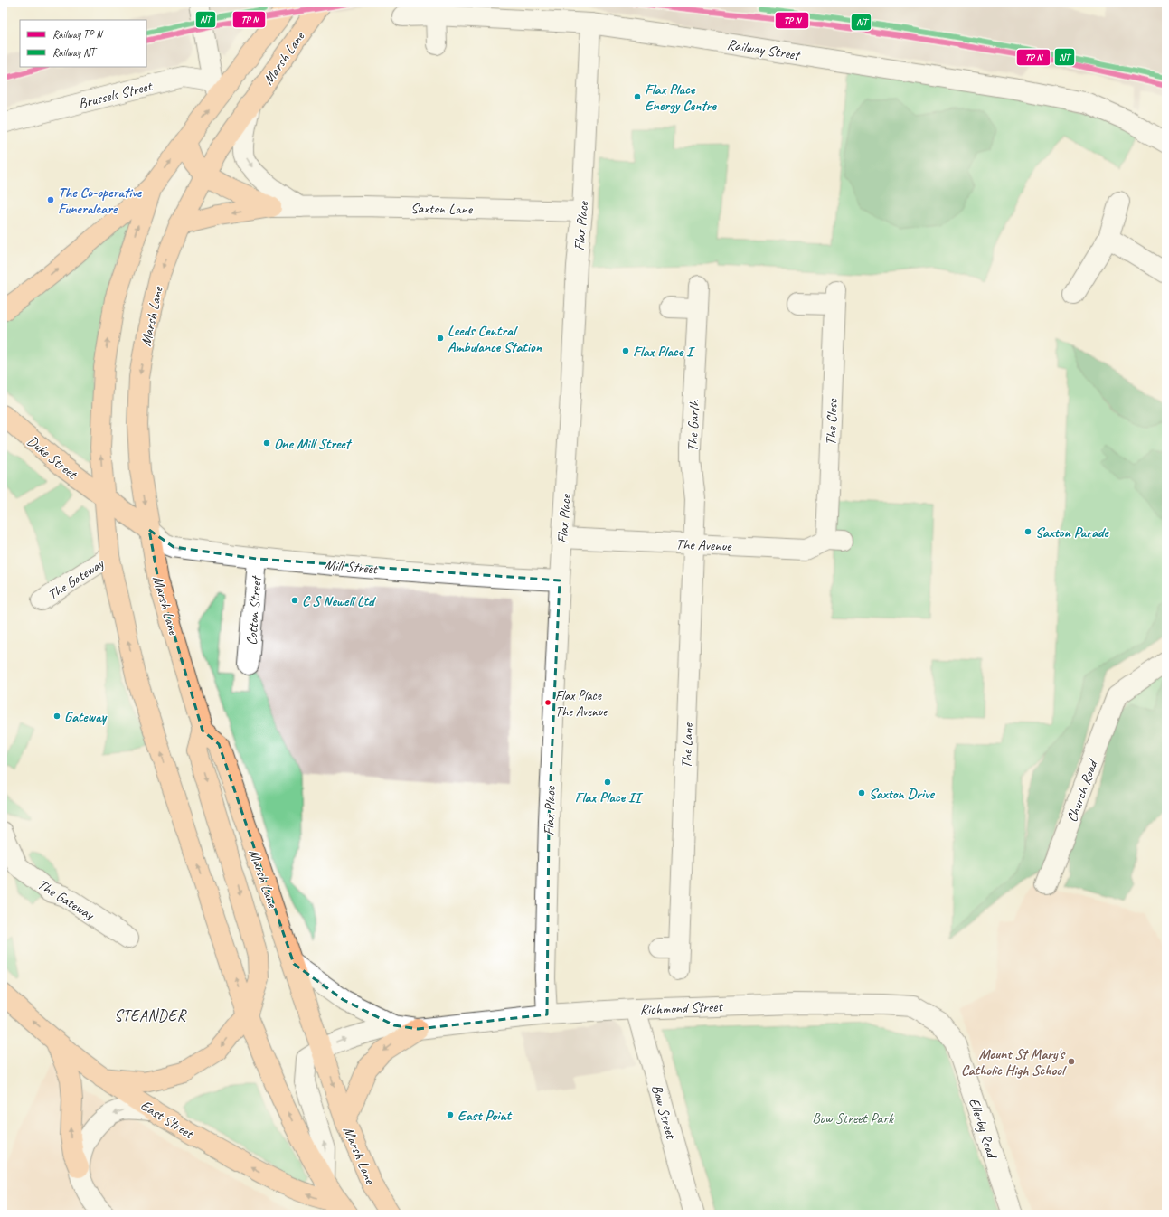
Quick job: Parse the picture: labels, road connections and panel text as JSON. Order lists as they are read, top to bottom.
{
  "streets": {
    "highway": ["Marsh Lane", "Duke Street", "East Street"],
    "street": [
      "Railway Street",
      "Brussels Street",
      "Saxton Lane",
      "Flax Place",
      "The Close",
      "The Garth",
      "The Avenue",
      "Mill Street",
      "The Gateway",
      "Cotton Street",
      "The Lane",
      "Church Road",
      "Richmond Street",
      "Bow Street",
      "Ellerby Road"
    ]
  },
  "crossings": [
    ["Railway Street", "Flax Place"],
    ["Marsh Lane", "Brussels Street"],
    ["Marsh Lane", "Duke Street"],
    ["Marsh Lane", "Mill Street"],
    ["Marsh Lane", "The Gateway"],
    ["Marsh Lane", "Richmond Street"],
    ["Marsh Lane", "East Street"],
    ["Saxton Lane", "Flax Place"],
    ["Flax Place", "The Avenue"],
    ["Flax Place", "Mill Street"],
    ["Flax Place", "Richmond Street"],
    ["The Close", "The Avenue"],
    ["The Garth", "The Avenue"],
    ["The Garth", "The Lane"],
    ["Duke Street", "Mill Street"],
    ["The Avenue", "The Lane"],
    ["Mill Street", "Cotton Street"],
    ["Richmond Street", "Bow Street"],
    ["Richmond Street", "Ellerby Road"]
  ],
  "one_way": ["East Street"],
  "districts": ["STEANDER"],
  "parks": ["Bow Street Park"],
  "places": [
    "Flax Place Energy Centre",
    "The Co-operative Funeralcare",
    "Leeds Central Ambulance Station",
    "Flax Place I",
    "One Mill Street",
    "Saxton Parade",
    "C S Newell Ltd",
    "Flax Place The Avenue",
    "Gateway",
    "Flax Place II",
    "Saxton Drive",
    "Mount St Mary's Catholic High School",
    "East Point"
  ],
  "lines": ["rail line NT"],
  "legend": ["Railway TP N", "Railway NT"]
}
